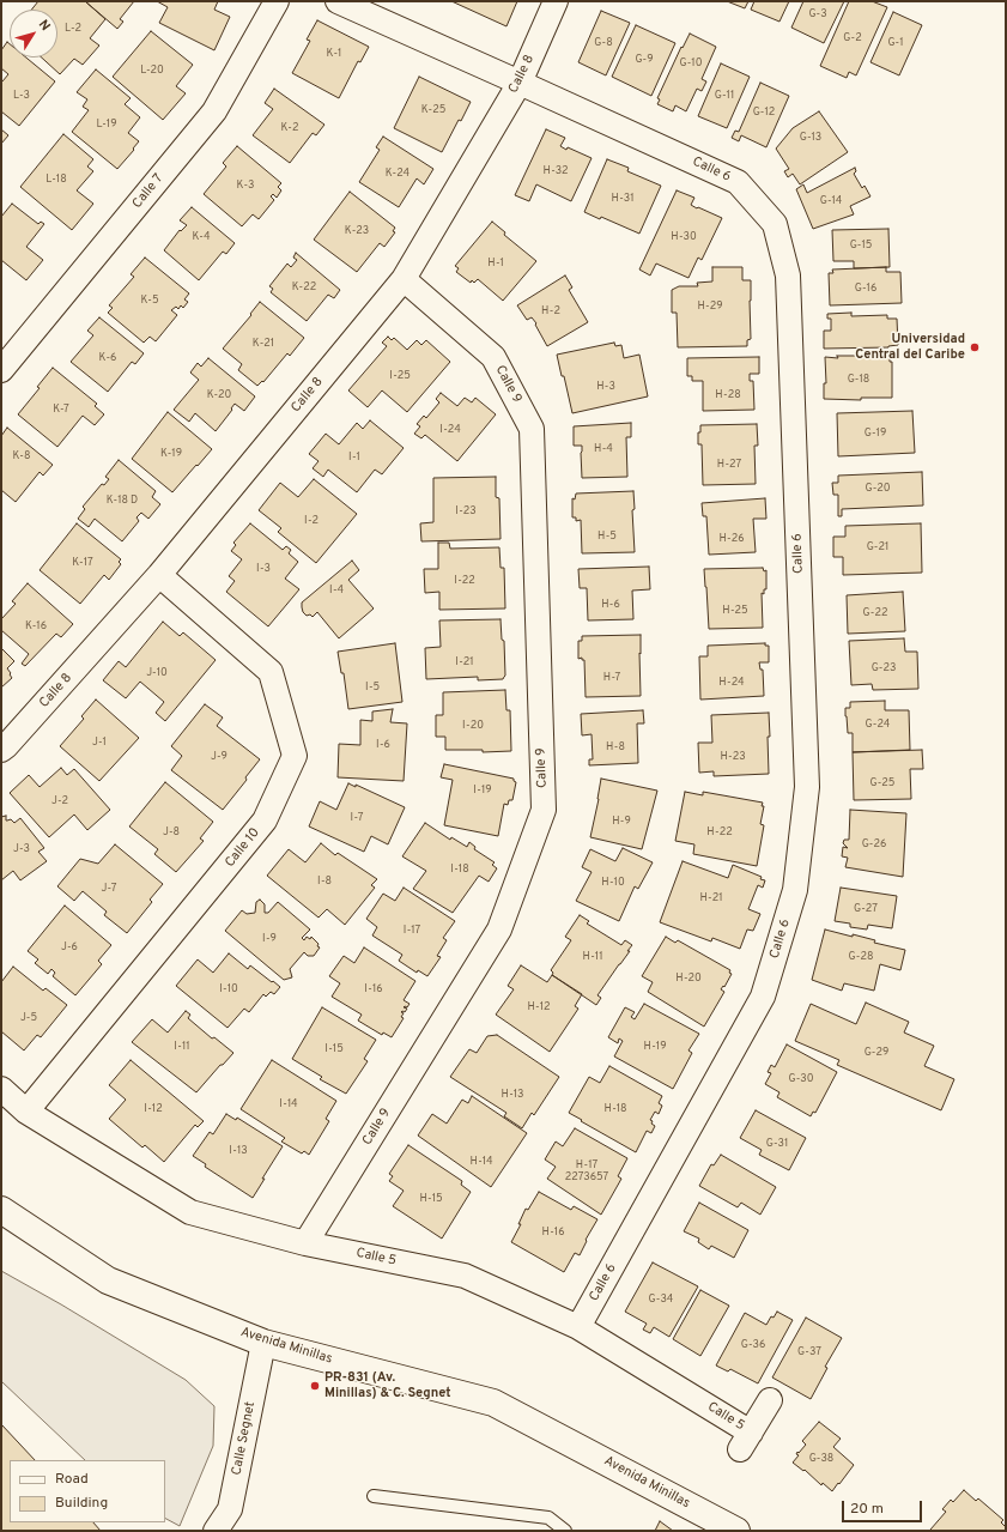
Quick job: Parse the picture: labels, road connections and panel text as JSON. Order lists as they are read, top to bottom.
{
  "streets": {
    "main road": ["Avenida Minillas"],
    "street": [
      "Calle 8",
      "Calle 6",
      "Calle 7",
      "Calle 9",
      "Calle 10",
      "Calle 5",
      "Calle Segnet"
    ]
  },
  "crossings": [
    ["Calle 8", "Calle 6"],
    ["Calle 8", "Calle 9"],
    ["Calle 8", "Calle 10"],
    ["Calle 6", "Calle 5"],
    ["Calle 9", "Calle 5"],
    ["Calle 10", "Calle 5"],
    ["Avenida Minillas", "Calle Segnet"]
  ],
  "places": ["Universidad Central del Caribe", "PR-831 (Av. Minillas) & C. Segnet"],
  "house_numbers": [
    "G-3",
    "L-2",
    "G-2",
    "G-8",
    "G-1",
    "K-1",
    "G-9",
    "G-10",
    "L-20",
    "L-3",
    "G-11",
    "K-25",
    "G-12",
    "L-19",
    "K-2",
    "G-13",
    "H-32",
    "K-24",
    "L-18",
    "K-3",
    "H-31",
    "G-14",
    "K-23",
    "K-4",
    "H-30",
    "G-15",
    "H-1",
    "K-22",
    "G-16",
    "K-5",
    "H-29",
    "H-2",
    "K-21",
    "K-6",
    "I-25",
    "G-18",
    "H-3",
    "K-20",
    "H-28",
    "K-7",
    "I-24",
    "G-19",
    "H-4",
    "K-19",
    "K-8",
    "I-1",
    "H-27",
    "G-20",
    "K-18 D",
    "I-23",
    "I-2",
    "H-5",
    "H-26",
    "G-21",
    "K-17",
    "I-3",
    "I-22",
    "I-4",
    "H-6",
    "H-25",
    "G-22",
    "K-16",
    "I-21",
    "G-23",
    "J-10",
    "H-7",
    "H-24",
    "I-5",
    "G-24",
    "I-20",
    "J-1",
    "I-6",
    "H-8",
    "J-9",
    "H-23",
    "G-25",
    "I-19",
    "J-2",
    "I-7",
    "H-9",
    "J-8",
    "H-22",
    "G-26",
    "J-3",
    "I-18",
    "I-8",
    "H-10",
    "J-7",
    "H-21",
    "G-27",
    "I-17",
    "I-9",
    "J-6",
    "H-11",
    "G-28",
    "H-20",
    "I-10",
    "I-16",
    "H-12",
    "J-5",
    "I-11",
    "H-19",
    "I-15",
    "G-29",
    "G-30",
    "H-13",
    "I-14",
    "I-12",
    "H-18",
    "G-31",
    "I-13",
    "H-14",
    "H-17 2273657",
    "H-15",
    "H-16",
    "G-34",
    "G-36",
    "G-37",
    "G-38"
  ],
  "legend": ["Road", "Building"],
  "scale_bar": "20 m",
  "north": "top right"
}
